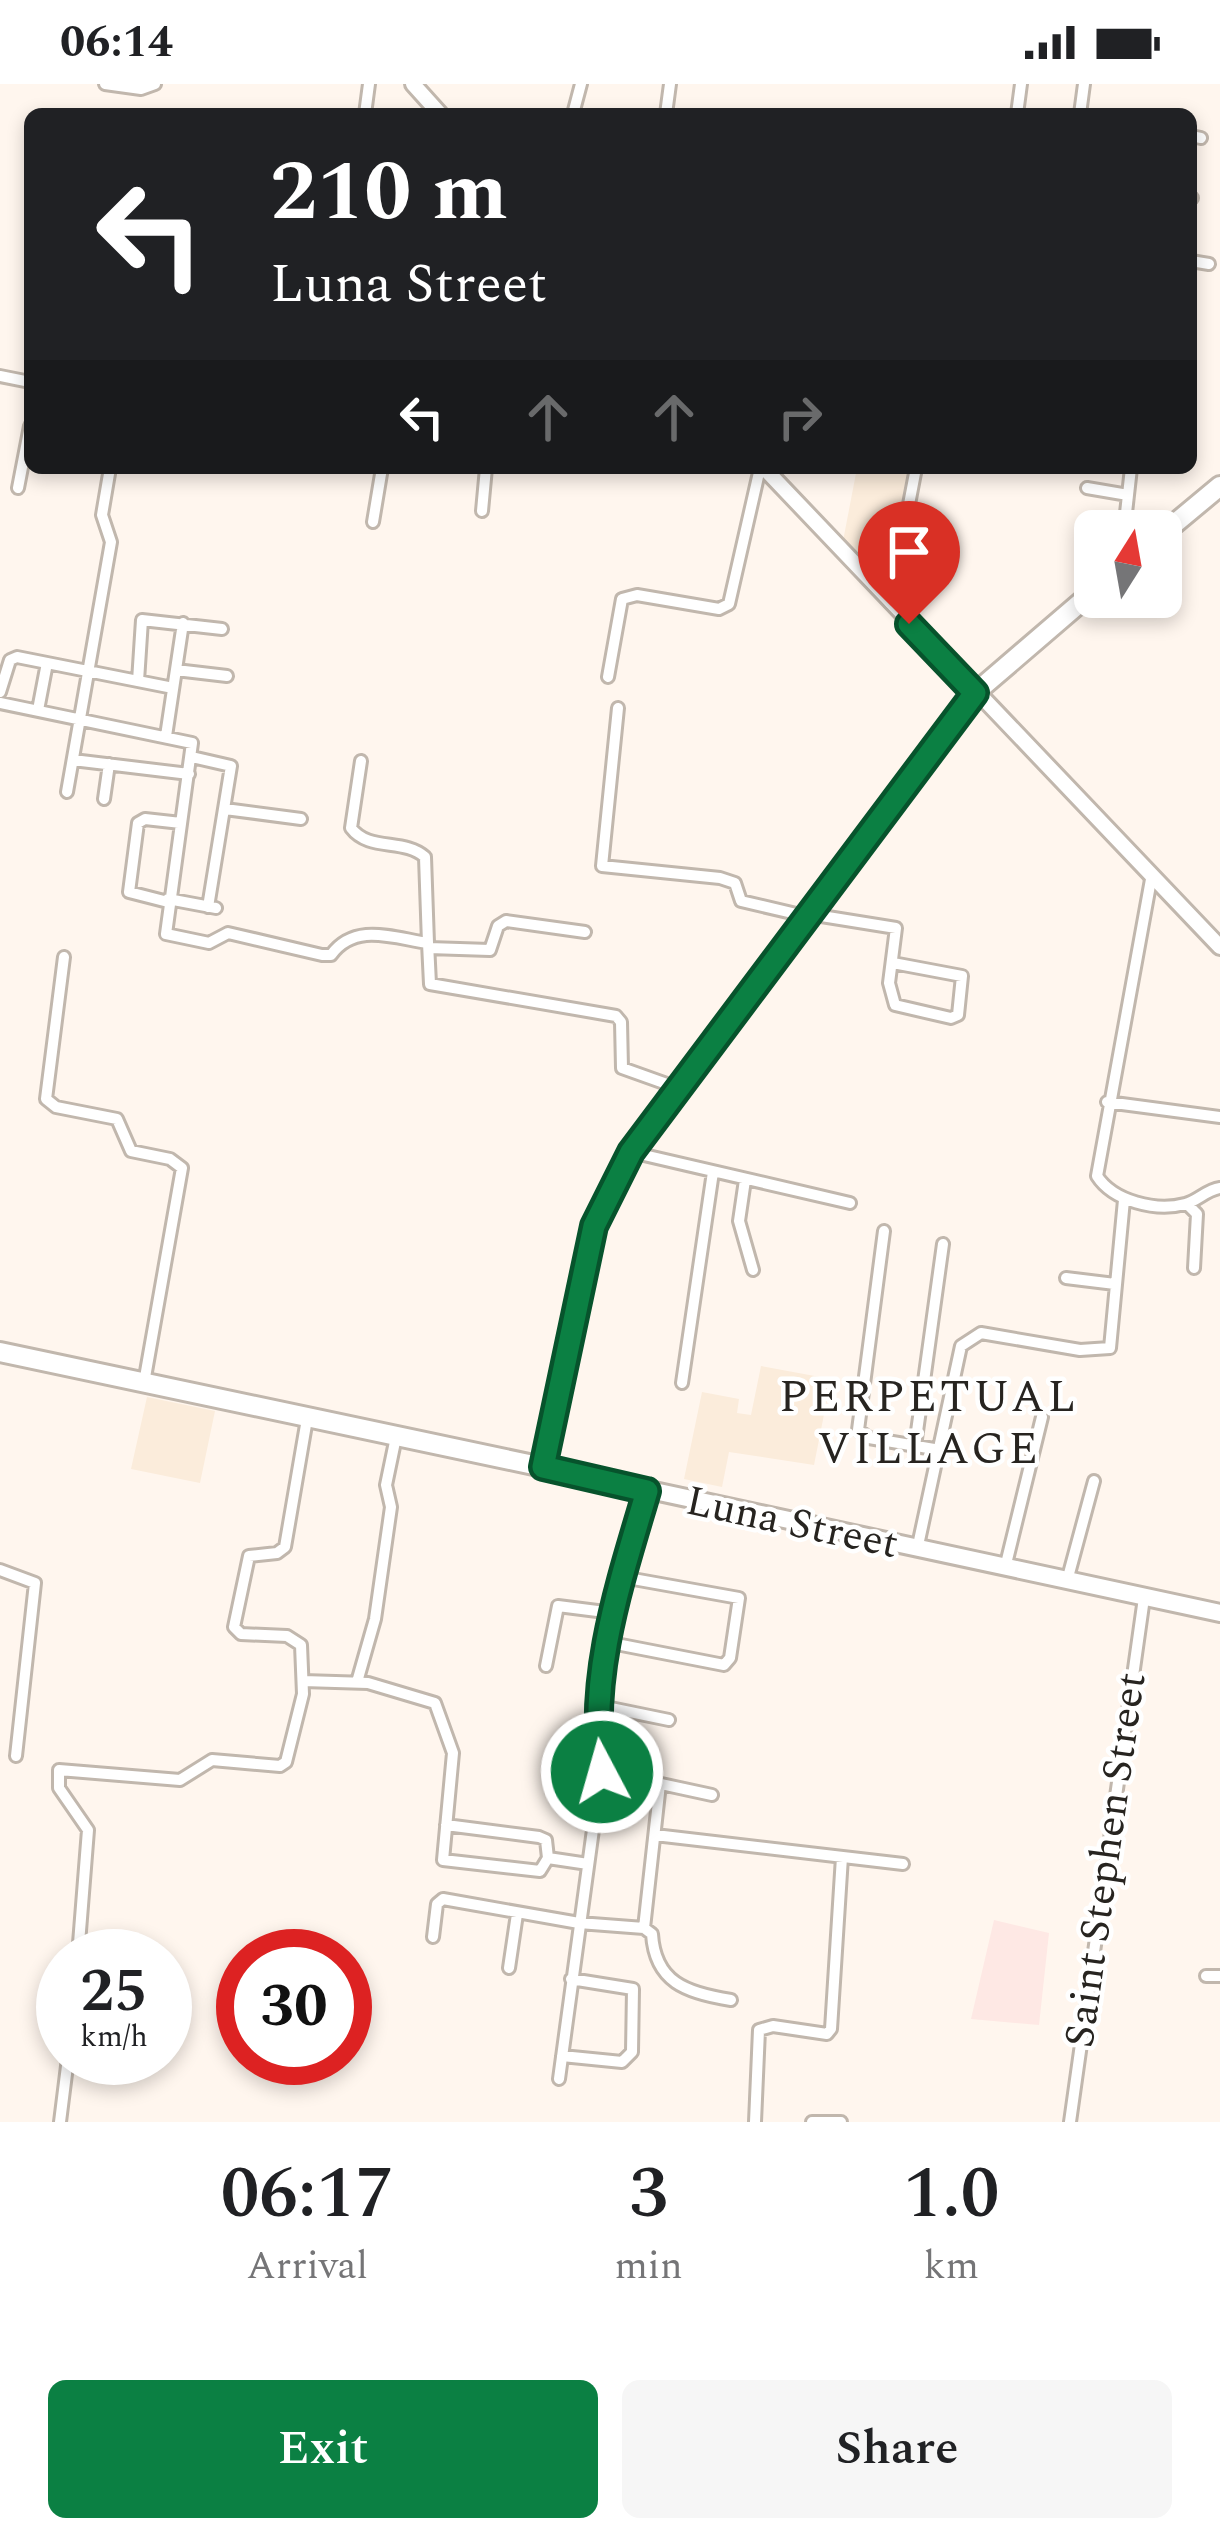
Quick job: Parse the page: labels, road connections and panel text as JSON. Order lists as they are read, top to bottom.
{
  "streets": {
    "highway": ["Luna Street"],
    "street": ["Saint Stephen Street"]
  },
  "crossings": [
    ["Luna Street", "Saint Stephen Street"]
  ],
  "districts": ["PERPETUAL VILLAGE"],
  "north": "top",
  "page": {
    "status": "06:14",
    "turn": ["210 m", "Luna Street"],
    "speed": "25 km/h",
    "limit": "30",
    "eta": [
      "06:17",
      "Arrival",
      "3",
      "min",
      "1.0",
      "km"
    ],
    "buttons": ["Exit", "Share"]
  }
}
